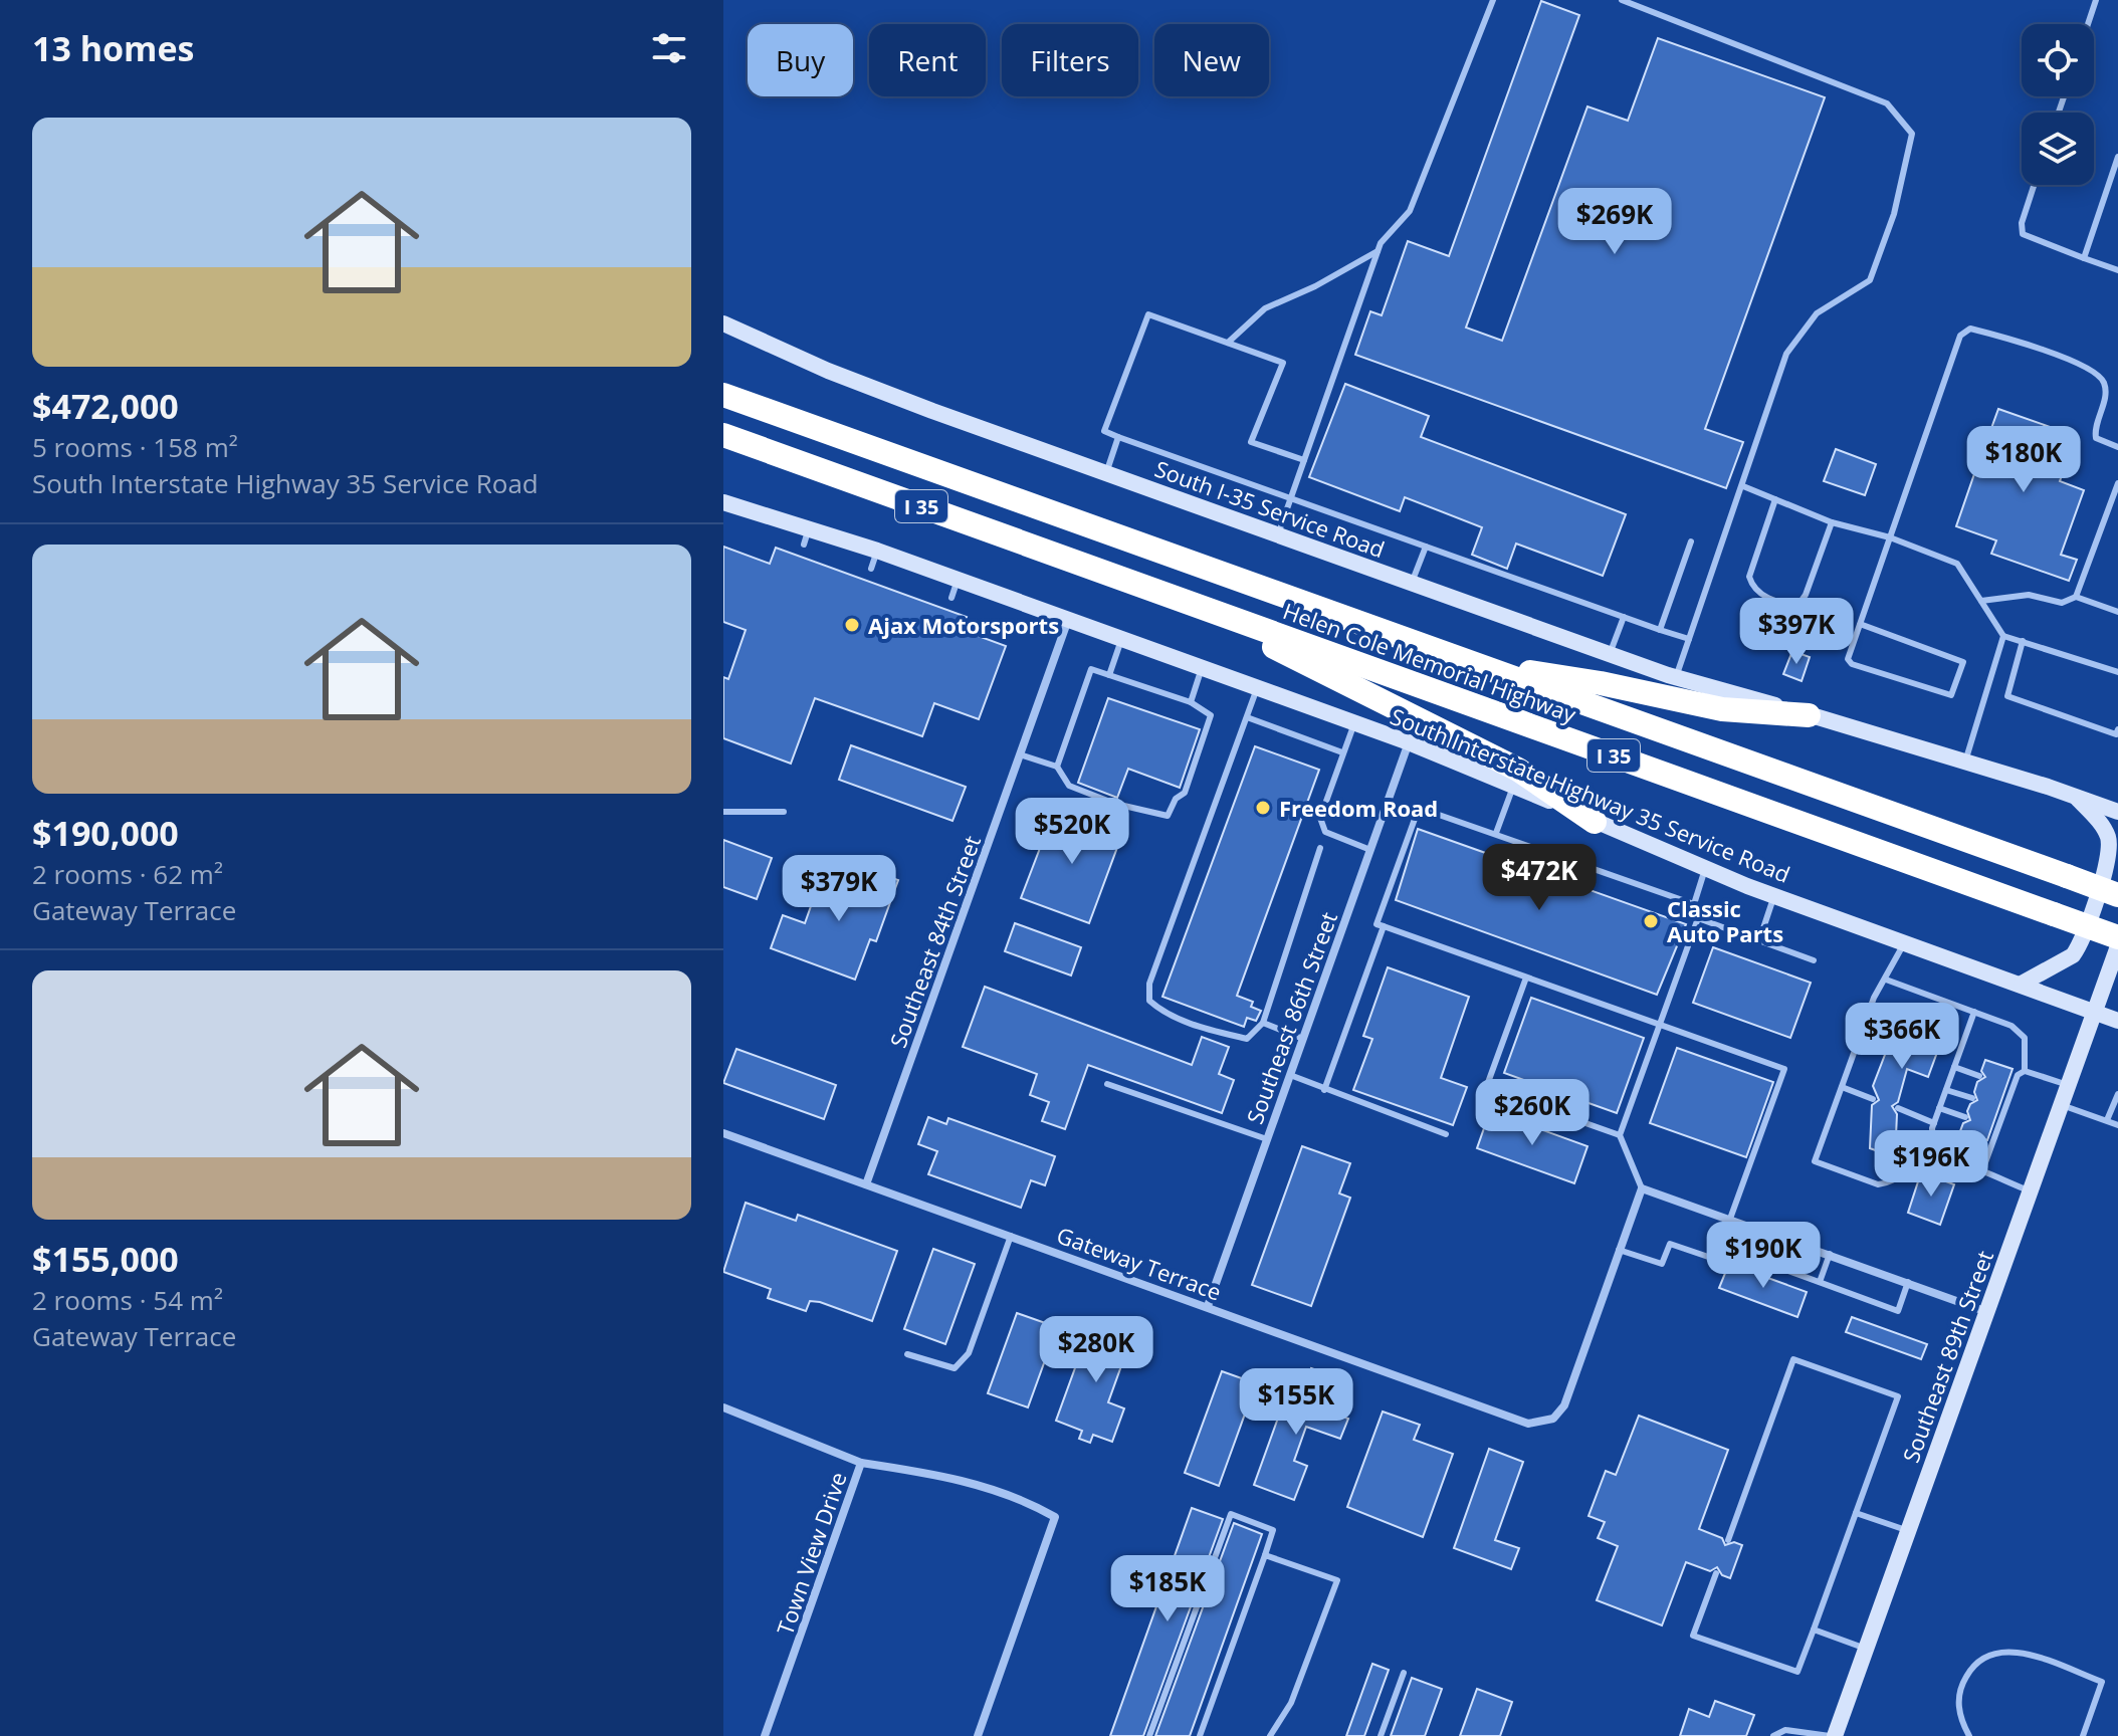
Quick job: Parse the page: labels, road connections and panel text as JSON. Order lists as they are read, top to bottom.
{
  "streets": {
    "highway": ["I 35", "Helen Cole Memorial Highway"],
    "main road": ["South I-35 Service Road", "South Interstate Highway 35 Service Road", "Southeast 89th Street"],
    "street": [
      "Southeast 84th Street",
      "Southeast 86th Street",
      "Gateway Terrace",
      "Town View Drive"
    ]
  },
  "crossings": [
    ["South Interstate Highway 35 Service Road", "Southeast 84th Street"],
    ["South Interstate Highway 35 Service Road", "Southeast 86th Street"],
    ["South Interstate Highway 35 Service Road", "Southeast 89th Street"],
    ["Southeast 84th Street", "Gateway Terrace"],
    ["Southeast 86th Street", "Gateway Terrace"]
  ],
  "places": ["Ajax Motorsports", "Freedom Road", "Classic Auto Parts"],
  "page": {
    "heading": "13 homes",
    "chip": [
      "Buy",
      "Rent",
      "Filters",
      "New"
    ],
    "list": [
      {
        "name": "$472,000",
        "note": "5 rooms · 158 m² · South Interstate Highway 35 Service Road"
      },
      {
        "name": "$190,000",
        "note": "2 rooms · 62 m² · Gateway Terrace"
      },
      {
        "name": "$155,000",
        "note": "2 rooms · 54 m² · Gateway Terrace"
      }
    ],
    "price": [
      "$269K",
      "$180K",
      "$397K",
      "$520K",
      "$472K",
      "$379K",
      "$366K",
      "$260K",
      "$196K",
      "$190K",
      "$280K",
      "$155K",
      "$185K"
    ]
  }
}
